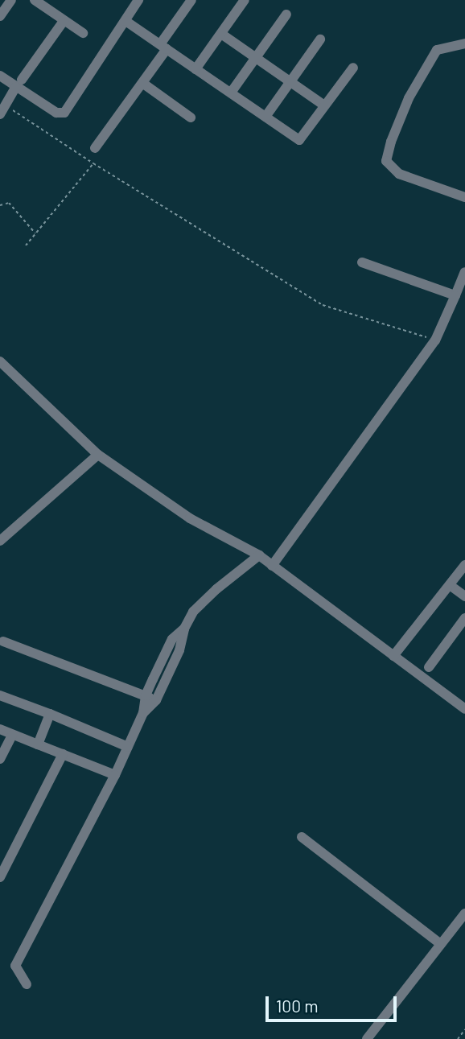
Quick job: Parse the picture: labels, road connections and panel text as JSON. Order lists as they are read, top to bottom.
{
  "scale_bar": "100 m"
}
